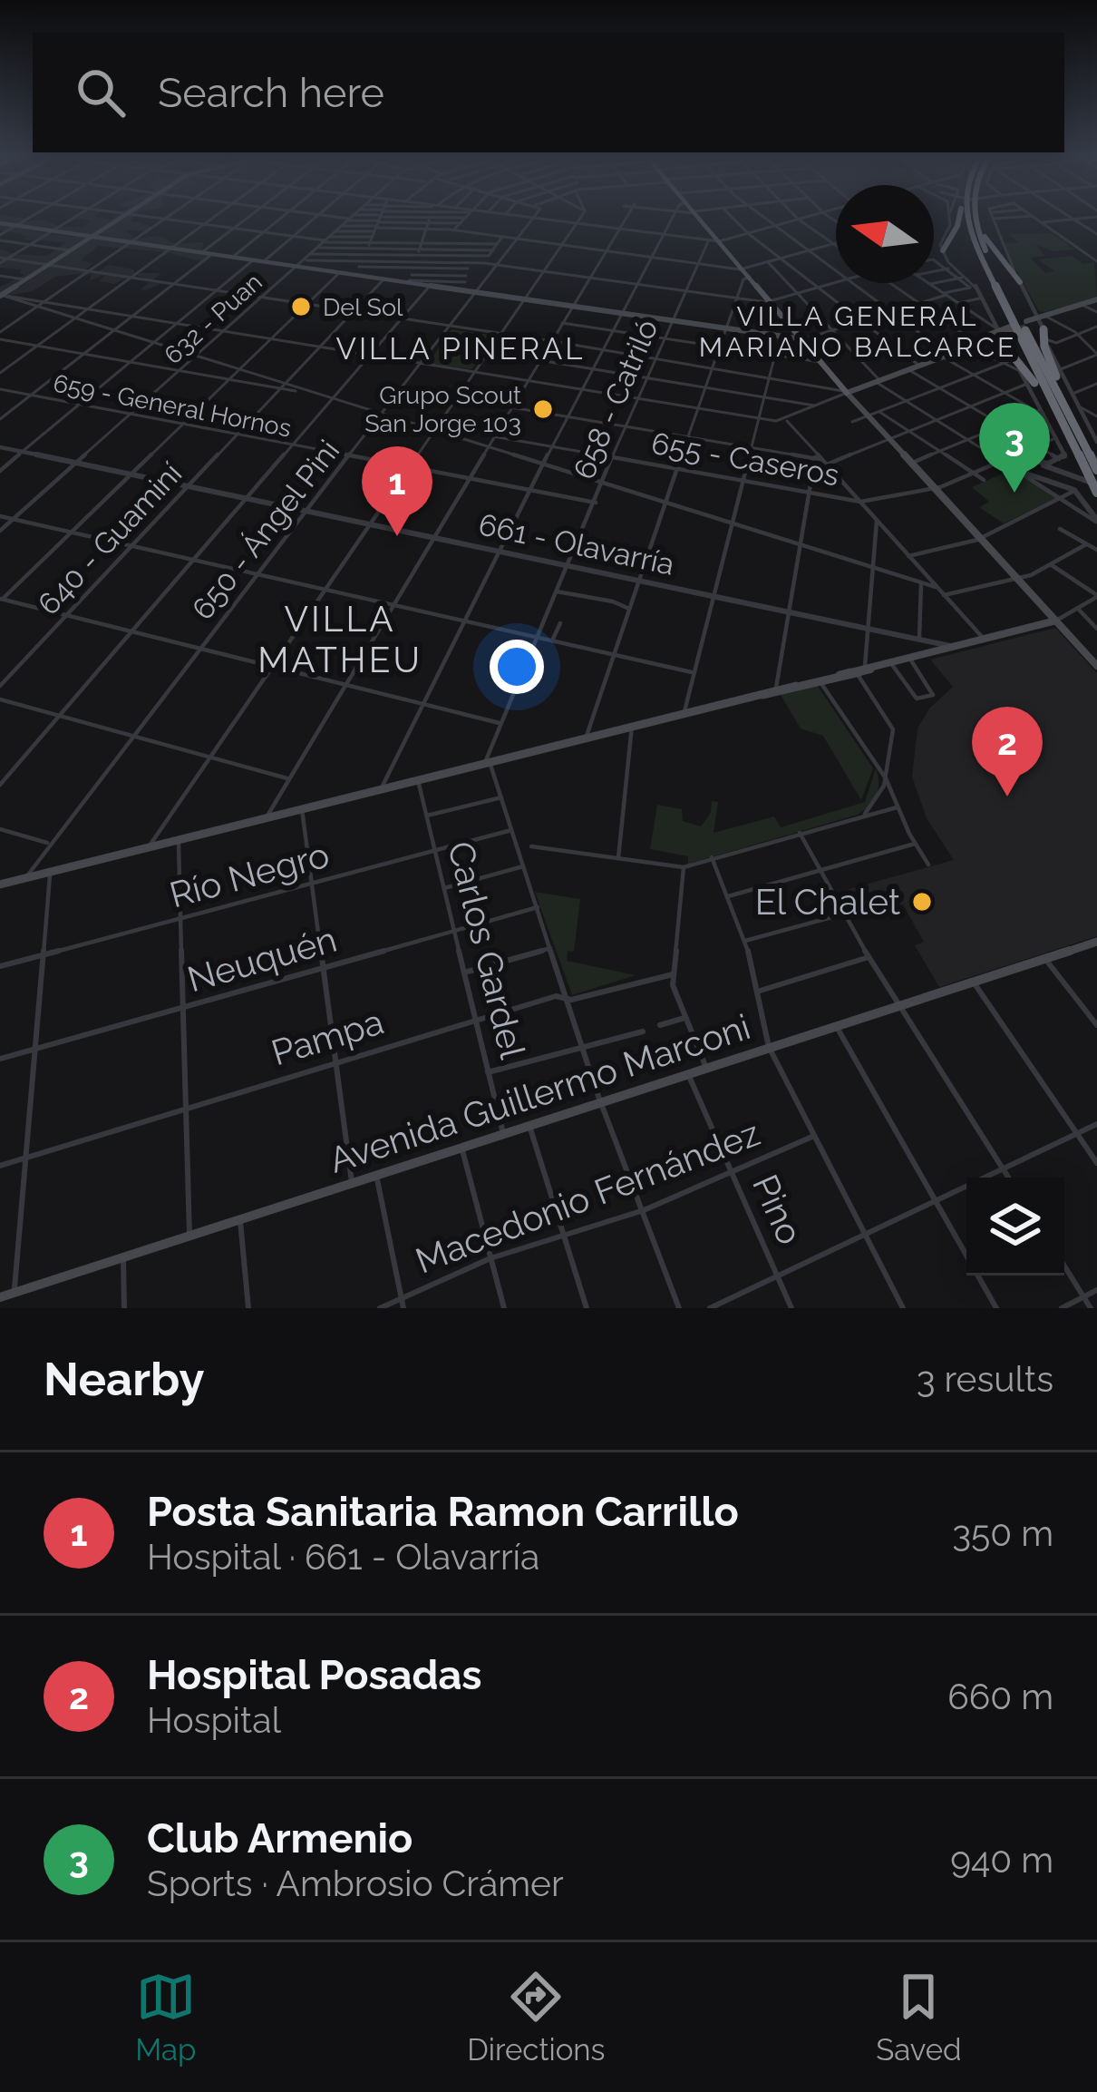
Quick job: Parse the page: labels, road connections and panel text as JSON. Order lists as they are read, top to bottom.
{
  "streets": {
    "main road": ["Avenida Guillermo Marconi"],
    "street": [
      "632 - Puan",
      "658 - Catriló",
      "659 - General Hornos",
      "655 - Caseros",
      "650 - Ángel Pini",
      "640 - Guaminí",
      "661 - Olavarría",
      "Río Negro",
      "Carlos Gardel",
      "Neuquén",
      "Pampa",
      "Macedonio Fernández",
      "Pino"
    ]
  },
  "crossings": [
    ["632 - Puan", "659 - General Hornos"],
    ["632 - Puan", "661 - Olavarría"],
    ["658 - Catriló", "659 - General Hornos"],
    ["658 - Catriló", "655 - Caseros"],
    ["658 - Catriló", "661 - Olavarría"],
    ["659 - General Hornos", "650 - Ángel Pini"],
    ["659 - General Hornos", "640 - Guaminí"],
    ["650 - Ángel Pini", "661 - Olavarría"],
    ["640 - Guaminí", "661 - Olavarría"],
    ["Río Negro", "Carlos Gardel"],
    ["Carlos Gardel", "Neuquén"],
    ["Carlos Gardel", "Pampa"],
    ["Carlos Gardel", "Avenida Guillermo Marconi"],
    ["Avenida Guillermo Marconi", "Pino"],
    ["Macedonio Fernández", "Pino"]
  ],
  "districts": ["VILLA GENERAL MARIANO BALCARCE", "VILLA PINERAL", "VILLA MATHEU"],
  "places": ["Del Sol", "Grupo Scout San Jorge 103", "El Chalet"],
  "north": "left",
  "page": {
    "search": "Search here",
    "pins": ["3", "1", "2"],
    "heading": ["Nearby", "3 results"],
    "list": [
      {
        "mark": "1",
        "name": "Posta Sanitaria Ramon Carrillo",
        "note": "Hospital · 661 - Olavarría",
        "value": "350 m"
      },
      {
        "mark": "2",
        "name": "Hospital Posadas",
        "note": "Hospital",
        "value": "660 m"
      },
      {
        "mark": "3",
        "name": "Club Armenio",
        "note": "Sports · Ambrosio Crámer",
        "value": "940 m"
      }
    ],
    "nav": ["Map", "Directions", "Saved"]
  }
}
